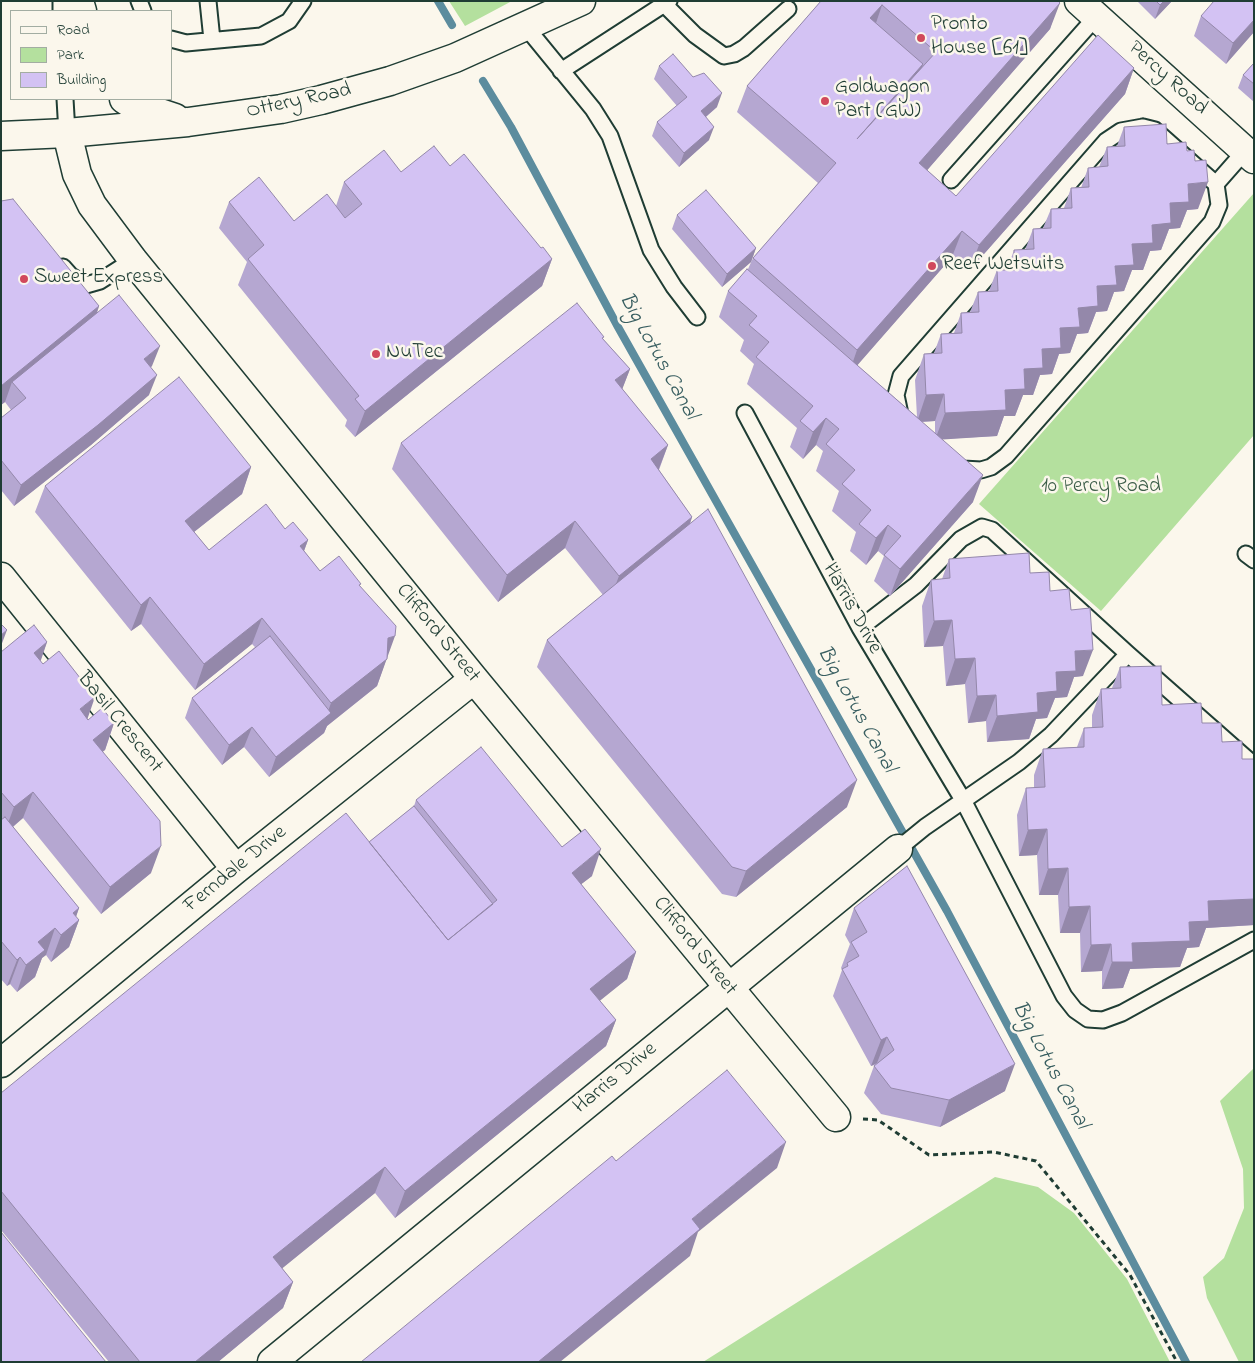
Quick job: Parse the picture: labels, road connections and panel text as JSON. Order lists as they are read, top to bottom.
{
  "streets": {
    "street": [
      "Percy Road",
      "Ottery Road",
      "Harris Drive",
      "Clifford Street",
      "Basil Crescent",
      "Ferndale Drive"
    ]
  },
  "crossings": [
    ["Ottery Road", "Clifford Street"],
    ["Harris Drive", "Clifford Street"],
    ["Clifford Street", "Ferndale Drive"],
    ["Basil Crescent", "Ferndale Drive"]
  ],
  "water": ["Big Lotus Canal"],
  "parks": ["10 Percy Road"],
  "places": [
    "Pronto House [61]",
    "Goldwagon Part (GW)",
    "Reef Wetsuits",
    "Sweet Express",
    "NuTec"
  ],
  "legend": ["Road", "Park", "Building"]
}
